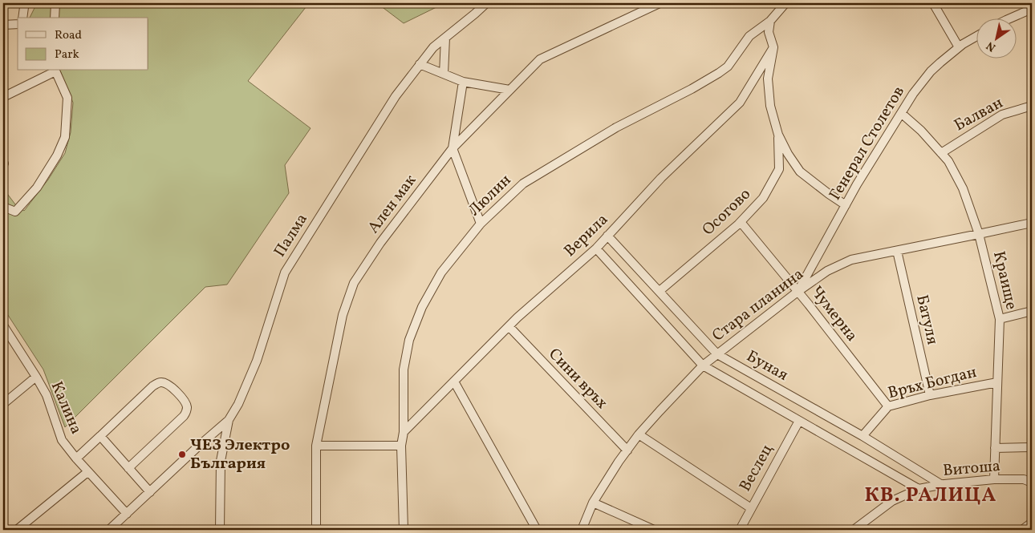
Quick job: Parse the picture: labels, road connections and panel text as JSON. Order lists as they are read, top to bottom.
{
  "streets": {
    "street": [
      "Балван",
      "Генерал Столетов",
      "Люлин",
      "Ален мак",
      "Осогово",
      "Палма",
      "Верила",
      "Краище",
      "Стара планина",
      "Чумерна",
      "Батуля",
      "Буная",
      "Сини връх",
      "Връх Богдан",
      "Калина",
      "Веслец",
      "Витоша"
    ]
  },
  "crossings": [
    ["Балван", "Краище"],
    ["Генерал Столетов", "Краище"],
    ["Генерал Столетов", "Стара планина"],
    ["Генерал Столетов", "Чумерна"],
    ["Люлин", "Верила"],
    ["Осогово", "Чумерна"],
    ["Осогово", "Буная"],
    ["Верила", "Буная"],
    ["Верила", "Сини връх"],
    ["Краище", "Стара планина"],
    ["Краище", "Връх Богдан"],
    ["Краище", "Витоша"],
    ["Стара планина", "Чумерна"],
    ["Стара планина", "Батуля"],
    ["Стара планина", "Буная"],
    ["Стара планина", "Сини връх"],
    ["Чумерна", "Връх Богдан"],
    ["Батуля", "Връх Богдан"],
    ["Буная", "Връх Богдан"],
    ["Буная", "Веслец"],
    ["Буная", "Витоша"]
  ],
  "districts": ["КВ. РАЛИЦА"],
  "places": ["ЧЕЗ Электро България"],
  "legend": ["Road", "Park"],
  "north": "bottom left"
}
